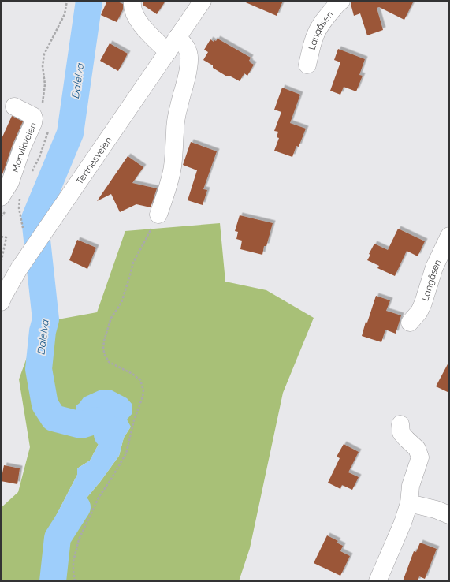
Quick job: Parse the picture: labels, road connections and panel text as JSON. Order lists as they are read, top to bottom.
{
  "streets": {
    "street": ["Langåsen", "Morvikveien", "Tertnesveien"]
  },
  "water": ["Dalelva"]
}
